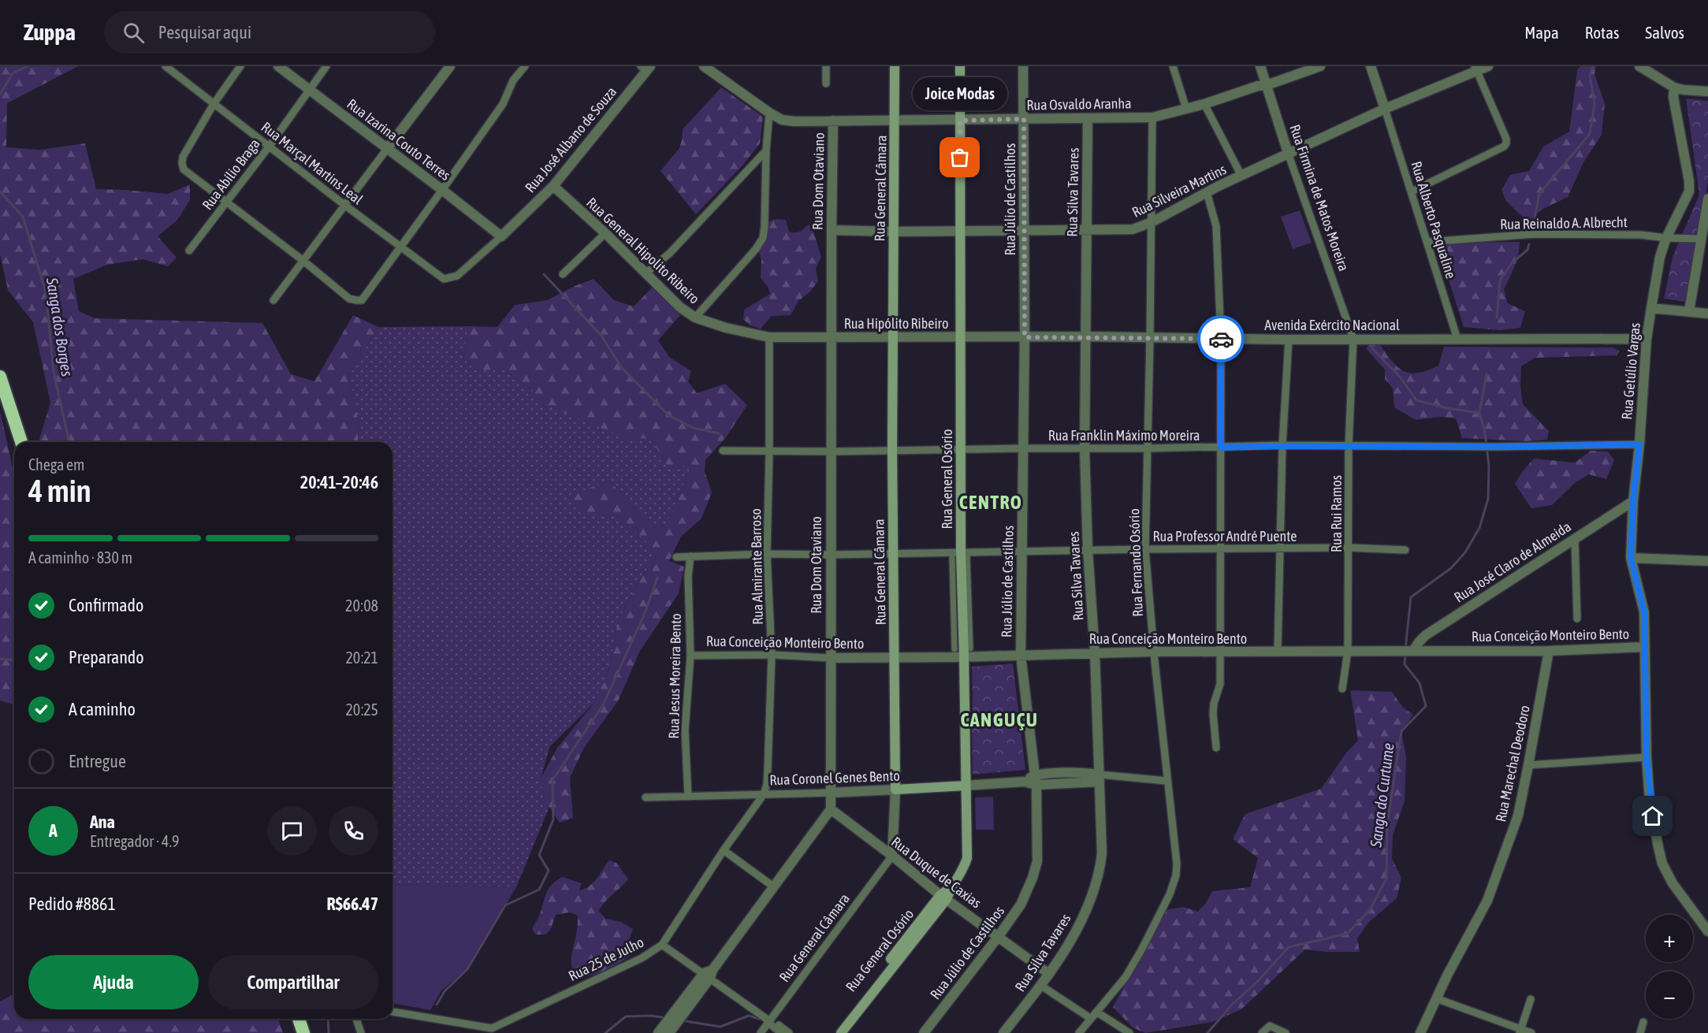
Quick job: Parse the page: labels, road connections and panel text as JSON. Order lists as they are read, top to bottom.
{
  "streets": {
    "main road": ["Rua General Câmara", "Rua General Osório", "Rua Coronel Genes Bento"],
    "street": [
      "Rua Osvaldo Aranha",
      "Rua Izarina Couto Terres",
      "Rua José Albano de Souza",
      "Rua Marçal Martins Leal",
      "Rua Abílio Braga",
      "Rua Dom Otaviano",
      "Rua Silveira Martins",
      "Rua Silva Tavares",
      "Rua Firmina de Matos Moreira",
      "Rua Júlio de Castilhos",
      "Rua Alberto Pasqualine",
      "Rua Reinaldo A. Albrecht",
      "Rua General Hipolito Ribeiro",
      "Rua Hipólito Ribeiro",
      "Avenida Exército Nacional",
      "Rua Getúlio Vargas",
      "Rua Franklin Máximo Moreira",
      "Rua Rui Ramos",
      "Rua Professor André Puente",
      "Rua José Claro de Almeida",
      "Rua Fernando Osório",
      "Rua Almirante Barroso",
      "Rua Conceição Monteiro Bento",
      "Rua Jesus Moreira Bento",
      "Rua Marechal Deodoro",
      "Rua Duque de Caxias",
      "Rua 25 de Julho"
    ]
  },
  "crossings": [
    ["Rua Osvaldo Aranha", "Rua Dom Otaviano"],
    ["Rua Osvaldo Aranha", "Rua General Câmara"],
    ["Rua Osvaldo Aranha", "Rua Silva Tavares"],
    ["Rua Osvaldo Aranha", "Rua Firmina de Matos Moreira"],
    ["Rua Osvaldo Aranha", "Rua Júlio de Castilhos"],
    ["Rua Osvaldo Aranha", "Rua General Osório"],
    ["Rua Osvaldo Aranha", "Rua Fernando Osório"],
    ["Rua Izarina Couto Terres", "Rua José Albano de Souza"],
    ["Rua Izarina Couto Terres", "Rua Abílio Braga"],
    ["Rua José Albano de Souza", "Rua Marçal Martins Leal"],
    ["Rua José Albano de Souza", "Rua General Hipolito Ribeiro"],
    ["Rua Marçal Martins Leal", "Rua Abílio Braga"],
    ["Rua Dom Otaviano", "Rua Silveira Martins"],
    ["Rua Dom Otaviano", "Rua General Hipolito Ribeiro"],
    ["Rua Dom Otaviano", "Rua Hipólito Ribeiro"],
    ["Rua Dom Otaviano", "Rua Franklin Máximo Moreira"],
    ["Rua Dom Otaviano", "Rua Professor André Puente"],
    ["Rua Dom Otaviano", "Rua Conceição Monteiro Bento"],
    ["Rua Dom Otaviano", "Rua Coronel Genes Bento"],
    ["Rua Dom Otaviano", "Rua Duque de Caxias"],
    ["Rua General Câmara", "Rua Silveira Martins"],
    ["Rua General Câmara", "Rua Hipólito Ribeiro"],
    ["Rua General Câmara", "Rua Franklin Máximo Moreira"],
    ["Rua General Câmara", "Rua Professor André Puente"],
    ["Rua General Câmara", "Rua Conceição Monteiro Bento"],
    ["Rua General Câmara", "Rua Coronel Genes Bento"],
    ["Rua General Câmara", "Rua Duque de Caxias"],
    ["Rua Silveira Martins", "Rua Silva Tavares"],
    ["Rua Silveira Martins", "Rua Firmina de Matos Moreira"],
    ["Rua Silveira Martins", "Rua Júlio de Castilhos"],
    ["Rua Silveira Martins", "Rua Alberto Pasqualine"],
    ["Rua Silveira Martins", "Rua General Osório"],
    ["Rua Silveira Martins", "Rua Fernando Osório"],
    ["Rua Silva Tavares", "Avenida Exército Nacional"],
    ["Rua Silva Tavares", "Rua Franklin Máximo Moreira"],
    ["Rua Silva Tavares", "Rua Professor André Puente"],
    ["Rua Silva Tavares", "Rua Conceição Monteiro Bento"],
    ["Rua Silva Tavares", "Rua Coronel Genes Bento"],
    ["Rua Silva Tavares", "Rua Duque de Caxias"],
    ["Rua Firmina de Matos Moreira", "Avenida Exército Nacional"],
    ["Rua Firmina de Matos Moreira", "Rua Rui Ramos"],
    ["Rua Júlio de Castilhos", "Avenida Exército Nacional"],
    ["Rua Júlio de Castilhos", "Rua Franklin Máximo Moreira"],
    ["Rua Júlio de Castilhos", "Rua Professor André Puente"],
    ["Rua Júlio de Castilhos", "Rua Conceição Monteiro Bento"],
    ["Rua Júlio de Castilhos", "Rua Coronel Genes Bento"],
    ["Rua Júlio de Castilhos", "Rua Duque de Caxias"],
    ["Rua Alberto Pasqualine", "Rua Reinaldo A. Albrecht"],
    ["Rua Alberto Pasqualine", "Avenida Exército Nacional"],
    ["Rua Reinaldo A. Albrecht", "Rua Getúlio Vargas"],
    ["Rua General Hipolito Ribeiro", "Rua Hipólito Ribeiro"],
    ["Rua General Hipolito Ribeiro", "Rua Almirante Barroso"],
    ["Rua Hipólito Ribeiro", "Avenida Exército Nacional"],
    ["Rua Hipólito Ribeiro", "Rua General Osório"],
    ["Avenida Exército Nacional", "Rua Getúlio Vargas"],
    ["Avenida Exército Nacional", "Rua General Osório"],
    ["Avenida Exército Nacional", "Rua Rui Ramos"],
    ["Avenida Exército Nacional", "Rua Fernando Osório"],
    ["Rua Getúlio Vargas", "Rua Franklin Máximo Moreira"],
    ["Rua Getúlio Vargas", "Rua José Claro de Almeida"],
    ["Rua Getúlio Vargas", "Rua Conceição Monteiro Bento"],
    ["Rua Franklin Máximo Moreira", "Rua General Osório"],
    ["Rua Franklin Máximo Moreira", "Rua Rui Ramos"],
    ["Rua Franklin Máximo Moreira", "Rua Fernando Osório"],
    ["Rua Franklin Máximo Moreira", "Rua Almirante Barroso"],
    ["Rua General Osório", "Rua Professor André Puente"],
    ["Rua General Osório", "Rua Conceição Monteiro Bento"],
    ["Rua General Osório", "Rua Coronel Genes Bento"],
    ["Rua General Osório", "Rua Duque de Caxias"],
    ["Rua Rui Ramos", "Rua Professor André Puente"],
    ["Rua Rui Ramos", "Rua Conceição Monteiro Bento"],
    ["Rua Professor André Puente", "Rua Fernando Osório"],
    ["Rua Professor André Puente", "Rua Almirante Barroso"],
    ["Rua Professor André Puente", "Rua Jesus Moreira Bento"],
    ["Rua José Claro de Almeida", "Rua Conceição Monteiro Bento"],
    ["Rua Fernando Osório", "Rua Conceição Monteiro Bento"],
    ["Rua Fernando Osório", "Rua Coronel Genes Bento"],
    ["Rua Almirante Barroso", "Rua Conceição Monteiro Bento"],
    ["Rua Almirante Barroso", "Rua Coronel Genes Bento"],
    ["Rua Almirante Barroso", "Rua 25 de Julho"],
    ["Rua Conceição Monteiro Bento", "Rua Jesus Moreira Bento"],
    ["Rua Conceição Monteiro Bento", "Rua Marechal Deodoro"],
    ["Rua Jesus Moreira Bento", "Rua Coronel Genes Bento"],
    ["Rua Coronel Genes Bento", "Rua 25 de Julho"]
  ],
  "districts": ["CENTRO", "CANGUÇU"],
  "water": ["Sanga dos Borges", "Sanga do Curtume"],
  "places": ["Joice Modas"],
  "page": {
    "header": "Zuppa",
    "search": "Pesquisar aqui",
    "nav": ["Mapa", "Rotas", "Salvos"],
    "bubble": "Joice Modas",
    "heading": ["4 min", "Chega em", "20:41–20:46"],
    "panel": [
      "Ana",
      "Entregador · 4.9",
      "Pedido #8861",
      "R$66.47"
    ],
    "bar": "A caminho · 830 m",
    "list": [
      ["Confirmado", "20:08"],
      ["Preparando", "20:21"],
      ["A caminho", "20:25"],
      "Entregue"
    ],
    "round": "A",
    "map_buttons": ["+", "−"],
    "buttons": ["Ajuda", "Compartilhar"]
  }
}
